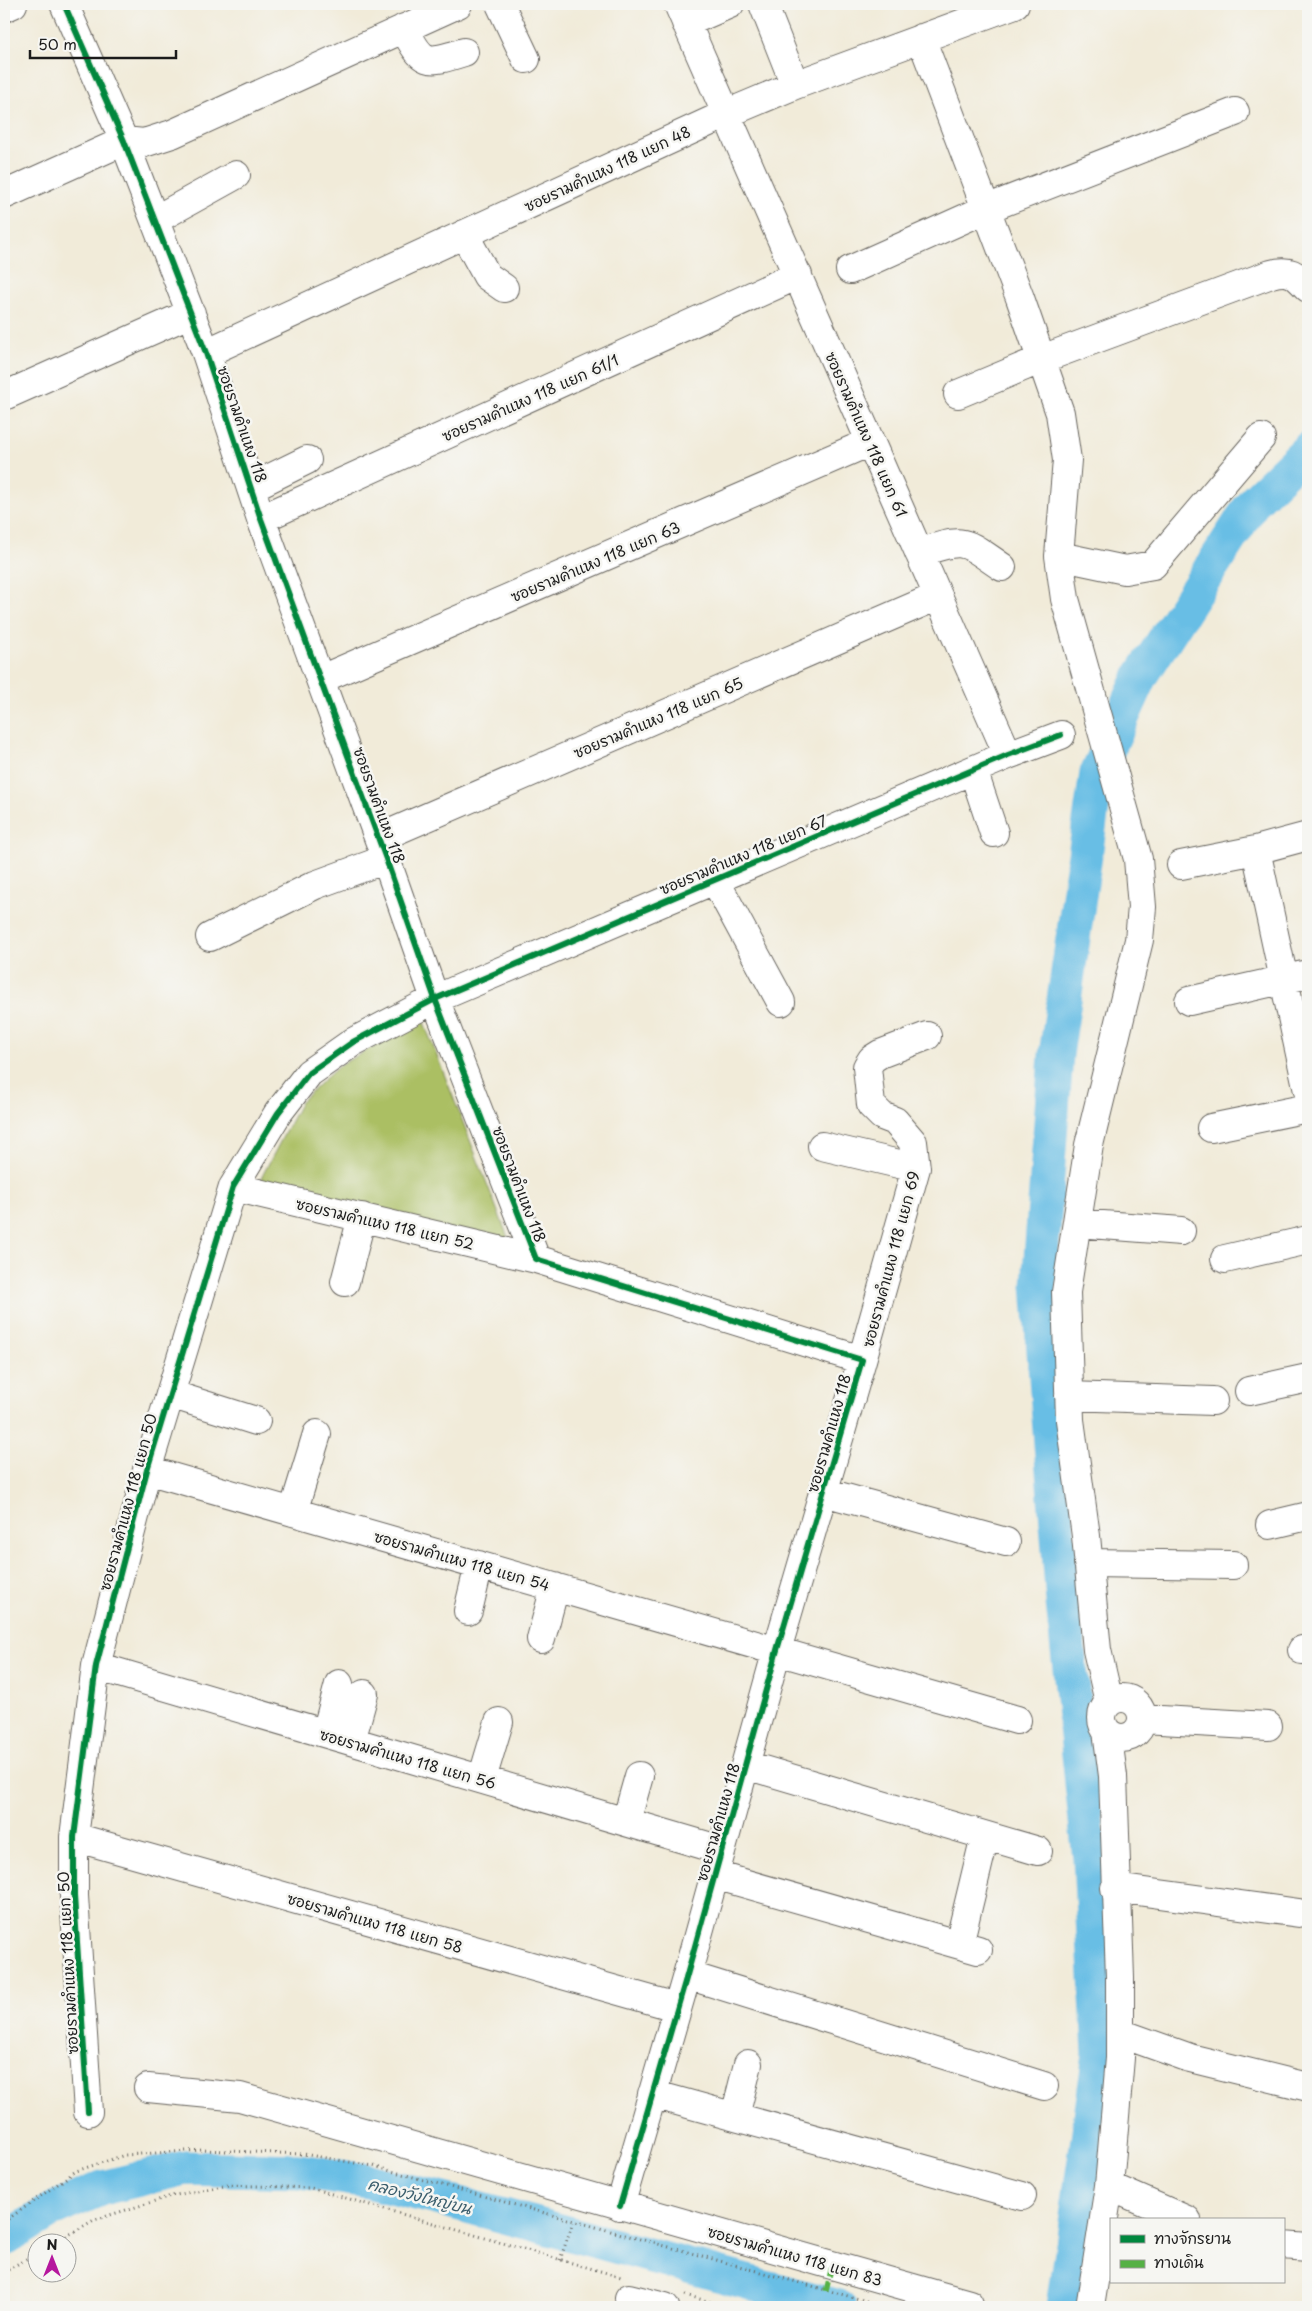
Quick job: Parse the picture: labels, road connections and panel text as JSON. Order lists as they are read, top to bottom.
{
  "streets": {
    "street": [
      "ซอยรามคำแหง 118 แยก 48",
      "ซอยรามคำแหง 118 แยก 61/1",
      "ซอยรามคำแหง 118",
      "ซอยรามคำแหง 118 แยก 61",
      "ซอยรามคำแหง 118 แยก 63",
      "ซอยรามคำแหง 118 แยก 65",
      "ซอยรามคำแหง 118 แยก 67",
      "ซอยรามคำแหง 118 แยก 52",
      "ซอยรามคำแหง 118 แยก 69",
      "ซอยรามคำแหง 118 แยก 50",
      "ซอยรามคำแหง 118 แยก 54",
      "ซอยรามคำแหง 118 แยก 56",
      "ซอยรามคำแหง 118 แยก 58",
      "ซอยรามคำแหง 118 แยก 83"
    ]
  },
  "crossings": [
    ["ซอยรามคำแหง 118 แยก 48", "ซอยรามคำแหง 118"],
    ["ซอยรามคำแหง 118 แยก 48", "ซอยรามคำแหง 118 แยก 61"],
    ["ซอยรามคำแหง 118 แยก 61/1", "ซอยรามคำแหง 118"],
    ["ซอยรามคำแหง 118 แยก 61/1", "ซอยรามคำแหง 118 แยก 61"],
    ["ซอยรามคำแหง 118", "ซอยรามคำแหง 118 แยก 63"],
    ["ซอยรามคำแหง 118", "ซอยรามคำแหง 118 แยก 65"],
    ["ซอยรามคำแหง 118", "ซอยรามคำแหง 118 แยก 67"],
    ["ซอยรามคำแหง 118", "ซอยรามคำแหง 118 แยก 52"],
    ["ซอยรามคำแหง 118", "ซอยรามคำแหง 118 แยก 69"],
    ["ซอยรามคำแหง 118", "ซอยรามคำแหง 118 แยก 50"],
    ["ซอยรามคำแหง 118", "ซอยรามคำแหง 118 แยก 54"],
    ["ซอยรามคำแหง 118", "ซอยรามคำแหง 118 แยก 56"],
    ["ซอยรามคำแหง 118", "ซอยรามคำแหง 118 แยก 58"],
    ["ซอยรามคำแหง 118", "ซอยรามคำแหง 118 แยก 83"],
    ["ซอยรามคำแหง 118 แยก 61", "ซอยรามคำแหง 118 แยก 63"],
    ["ซอยรามคำแหง 118 แยก 61", "ซอยรามคำแหง 118 แยก 65"],
    ["ซอยรามคำแหง 118 แยก 61", "ซอยรามคำแหง 118 แยก 67"],
    ["ซอยรามคำแหง 118 แยก 67", "ซอยรามคำแหง 118 แยก 50"],
    ["ซอยรามคำแหง 118 แยก 52", "ซอยรามคำแหง 118 แยก 50"],
    ["ซอยรามคำแหง 118 แยก 50", "ซอยรามคำแหง 118 แยก 54"],
    ["ซอยรามคำแหง 118 แยก 50", "ซอยรามคำแหง 118 แยก 56"],
    ["ซอยรามคำแหง 118 แยก 50", "ซอยรามคำแหง 118 แยก 58"]
  ],
  "water": ["คลองวังใหญ่บน"],
  "legend": ["ทางจักรยาน", "ทางเดิน"],
  "scale_bar": "50 m",
  "north": "top"
}
